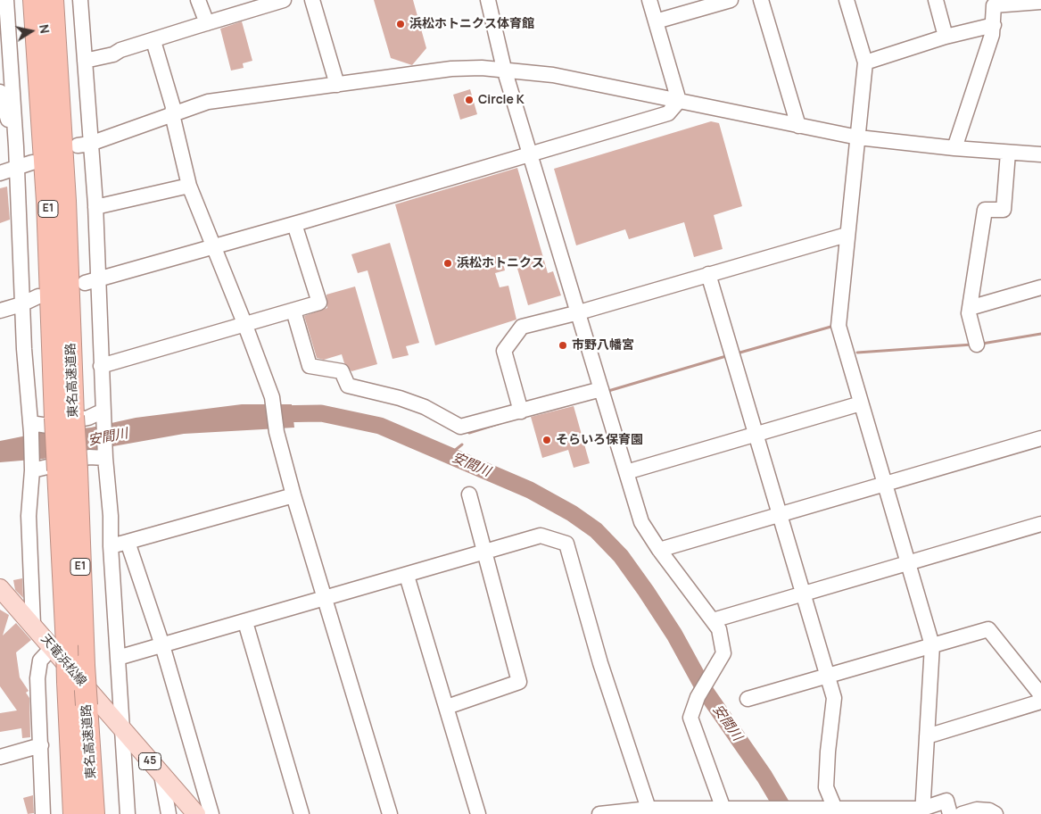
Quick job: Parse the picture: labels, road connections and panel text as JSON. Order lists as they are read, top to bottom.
{
  "streets": {
    "highway": ["E1", "東名高速道路"],
    "main road": ["天竜浜松線", "45"]
  },
  "crossings": [
    ["東名高速道路", "天竜浜松線"]
  ],
  "water": ["安間川"],
  "places": [
    "浜松ホトニクス体育館",
    "Circle K",
    "浜松ホトニクス",
    "市野八幡宮",
    "そらいろ保育園"
  ],
  "north": "right"
}
